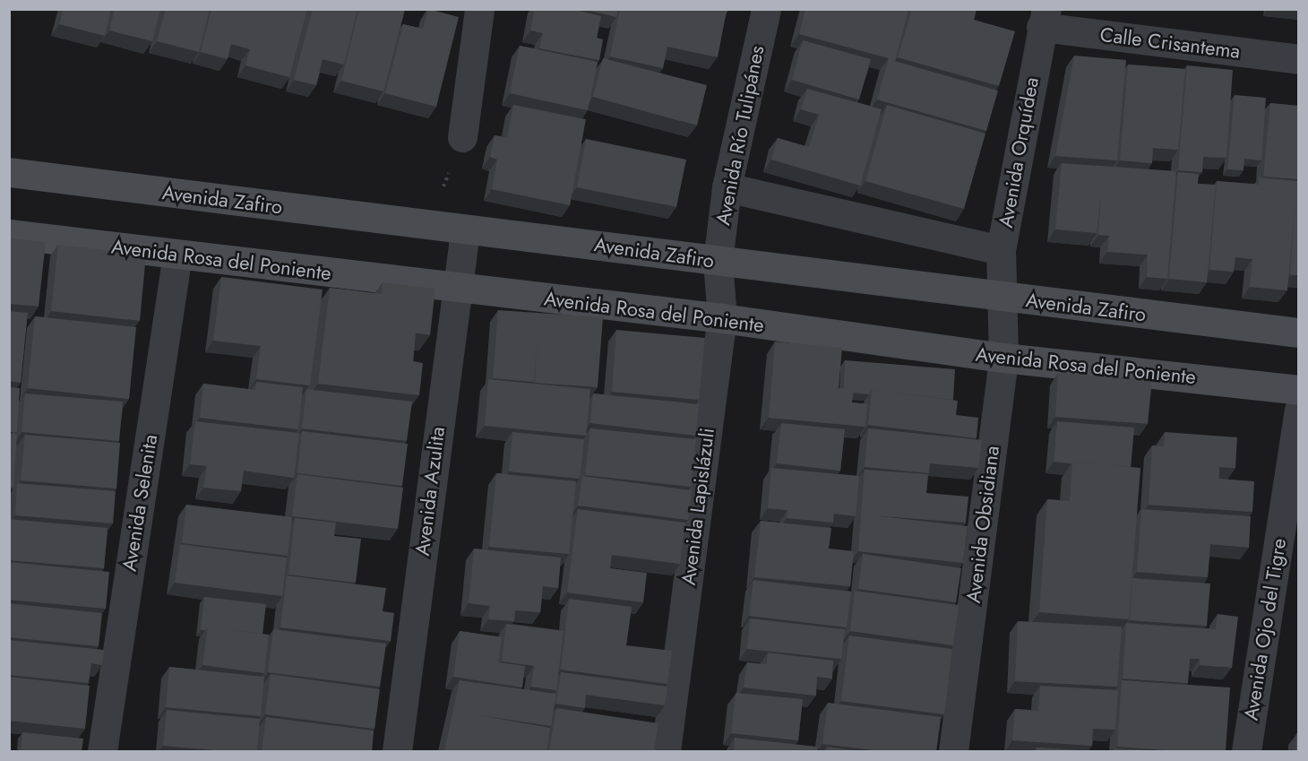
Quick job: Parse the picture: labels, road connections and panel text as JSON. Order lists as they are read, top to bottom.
{
  "streets": {
    "street": [
      "Calle Crisantema",
      "Avenida Río Tulipánes",
      "Avenida Orquídea",
      "Avenida Zafiro",
      "Avenida Rosa del Poniente",
      "Avenida Azulita",
      "Avenida Selenita",
      "Avenida Lapislázuli",
      "Avenida Obsidiana",
      "Avenida Ojo del Tigre"
    ]
  },
  "crossings": [
    ["Calle Crisantema", "Avenida Orquídea"],
    ["Avenida Río Tulipánes", "Avenida Zafiro"],
    ["Avenida Río Tulipánes", "Avenida Lapislázuli"],
    ["Avenida Orquídea", "Avenida Zafiro"],
    ["Avenida Orquídea", "Avenida Obsidiana"],
    ["Avenida Zafiro", "Avenida Azulita"],
    ["Avenida Zafiro", "Avenida Lapislázuli"],
    ["Avenida Zafiro", "Avenida Obsidiana"],
    ["Avenida Rosa del Poniente", "Avenida Azulita"],
    ["Avenida Rosa del Poniente", "Avenida Selenita"],
    ["Avenida Rosa del Poniente", "Avenida Lapislázuli"],
    ["Avenida Rosa del Poniente", "Avenida Obsidiana"]
  ]
}
